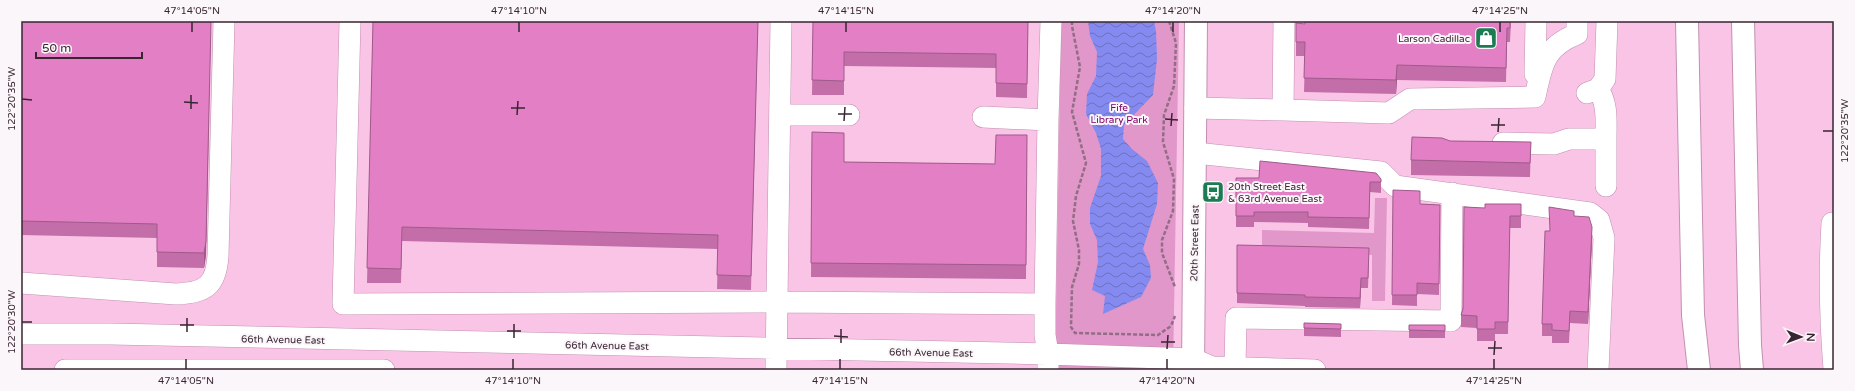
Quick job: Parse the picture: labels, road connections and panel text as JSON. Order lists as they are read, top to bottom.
{
  "streets": {
    "main road": ["20th Street East"],
    "street": ["66th Avenue East"]
  },
  "crossings": [
    ["20th Street East", "66th Avenue East"]
  ],
  "parks": ["Fife Library Park"],
  "places": {
    "shop": ["Larson Cadillac"],
    "bus stop": ["20th Street East & 63rd Avenue East"]
  },
  "scale_bar": "50 m",
  "north": "right",
  "coordinates": [
    "47°14'05\"N",
    "47°14'10\"N",
    "47°14'15\"N",
    "47°14'20\"N",
    "47°14'25\"N",
    "122°20'35\"W",
    "122°20'30\"W"
  ]
}
